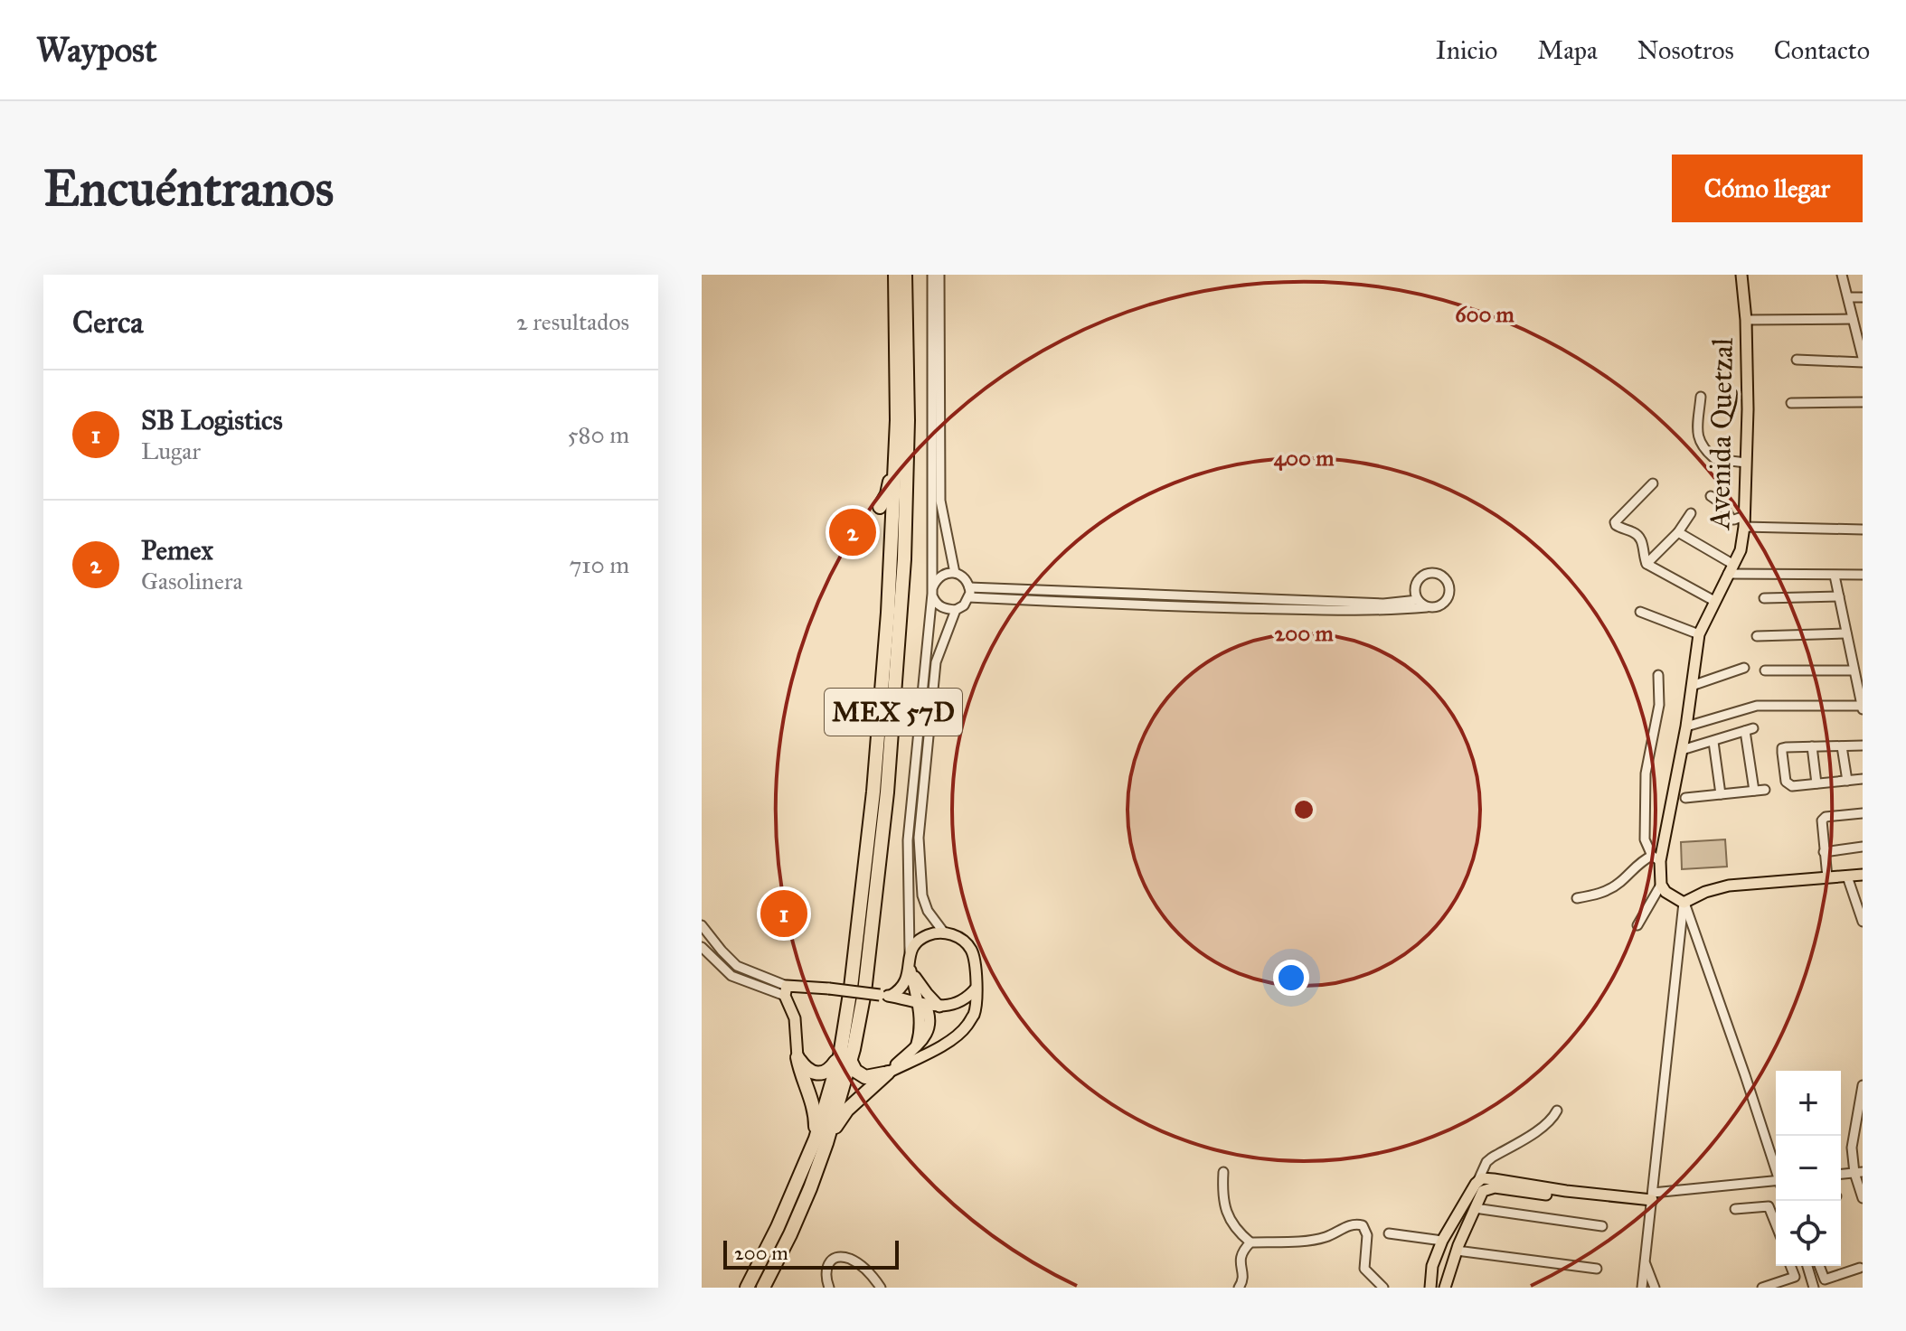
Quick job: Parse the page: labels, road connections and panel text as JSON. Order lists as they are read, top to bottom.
{
  "streets": {
    "highway": ["MEX 57D"],
    "main road": ["Avenida Quetzal"]
  },
  "scale_bar": "200 m",
  "page": {
    "header": "Waypost",
    "nav": [
      "Inicio",
      "Mapa",
      "Nosotros",
      "Contacto"
    ],
    "buttons": "Cómo llegar",
    "title": "Encuéntranos",
    "heading": ["Cerca", "2 resultados"],
    "list": [
      {
        "mark": "1",
        "name": "SB Logistics",
        "note": "Lugar",
        "value": "580 m"
      },
      {
        "mark": "2",
        "name": "Pemex",
        "note": "Gasolinera",
        "value": "710 m"
      }
    ],
    "pins": ["2", "1"],
    "map_buttons": ["+", "−"],
    "scale": "200 m"
  },
  "rings": ["600 m", "400 m", "200 m"]
}
